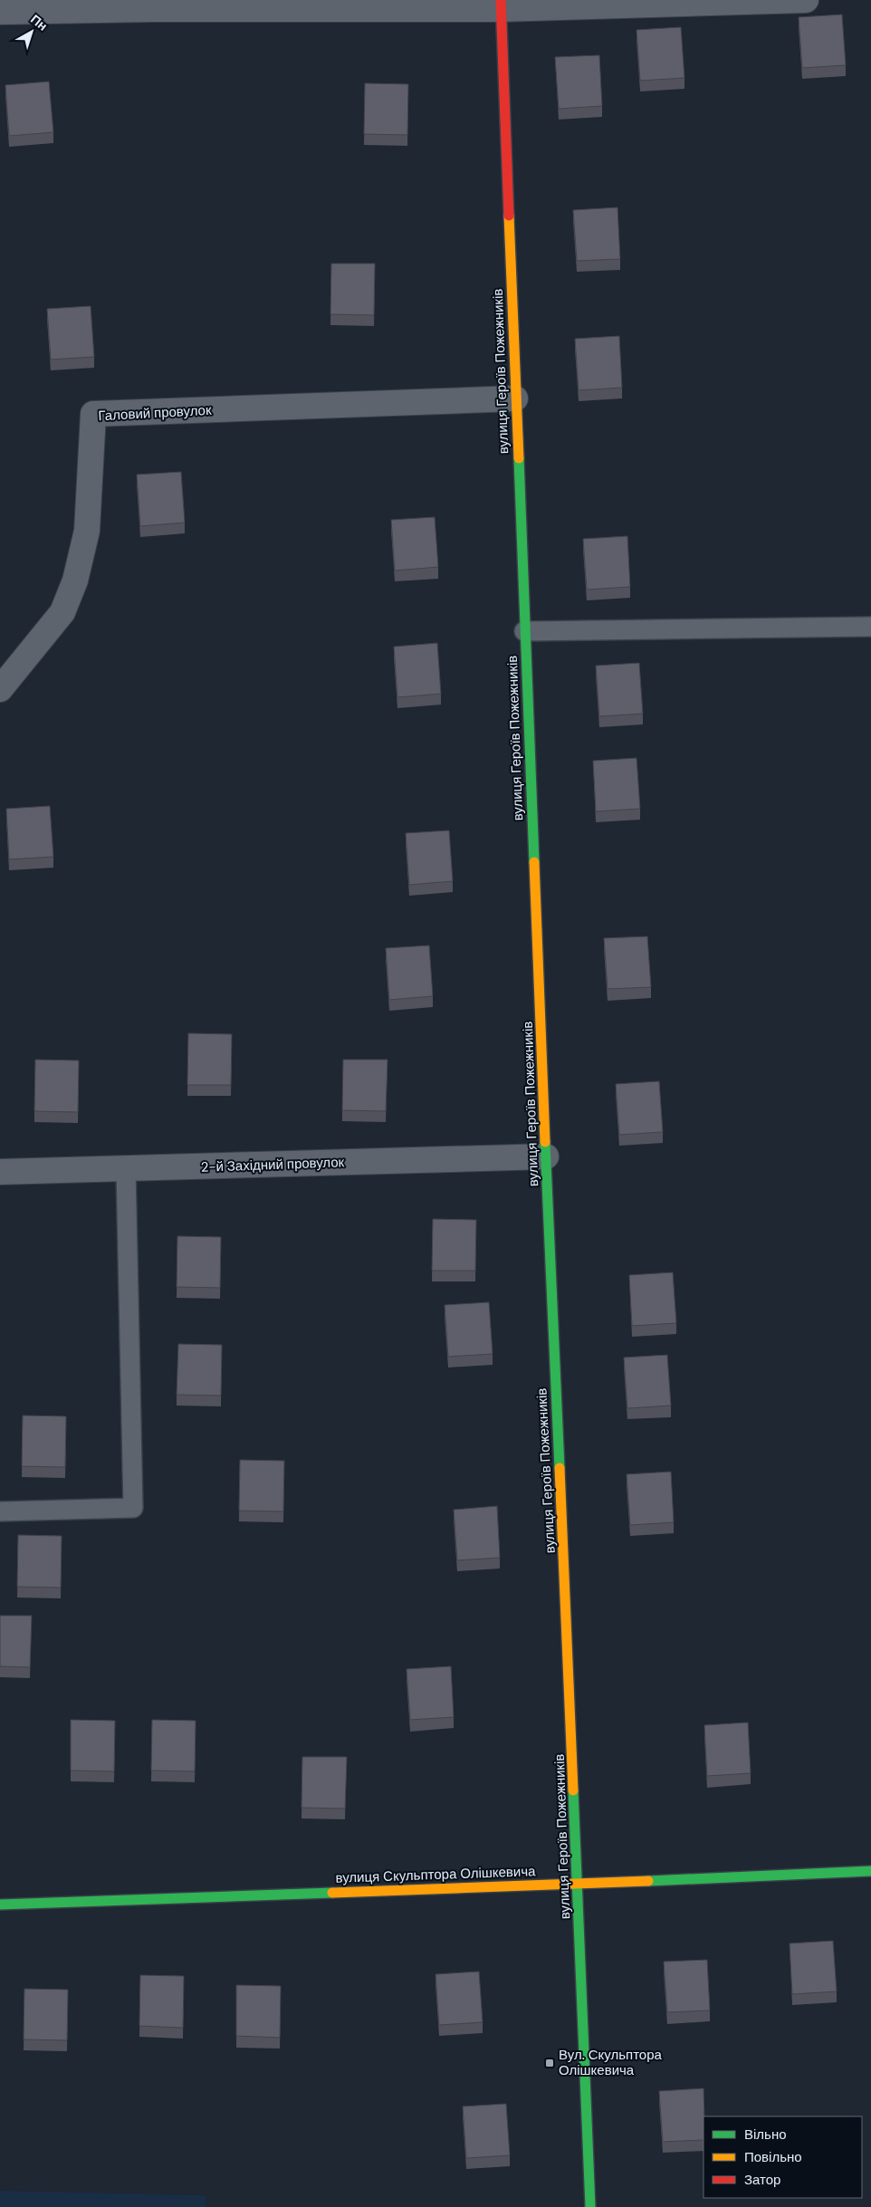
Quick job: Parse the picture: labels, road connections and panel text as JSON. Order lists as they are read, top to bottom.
{
  "streets": {
    "street": [
      "вулиця Героїв Пожежників",
      "Галовий провулок",
      "2-й Західний провулок",
      "вулиця Скульптора Олішкевича"
    ]
  },
  "crossings": [
    ["вулиця Героїв Пожежників", "Галовий провулок"],
    ["вулиця Героїв Пожежників", "2-й Західний провулок"],
    ["вулиця Героїв Пожежників", "вулиця Скульптора Олішкевича"]
  ],
  "places": {
    "transit": ["Вул. Скульптора Олішкевича"]
  },
  "legend": ["Вільно", "Повільно", "Затор"],
  "north": "top right"
}
